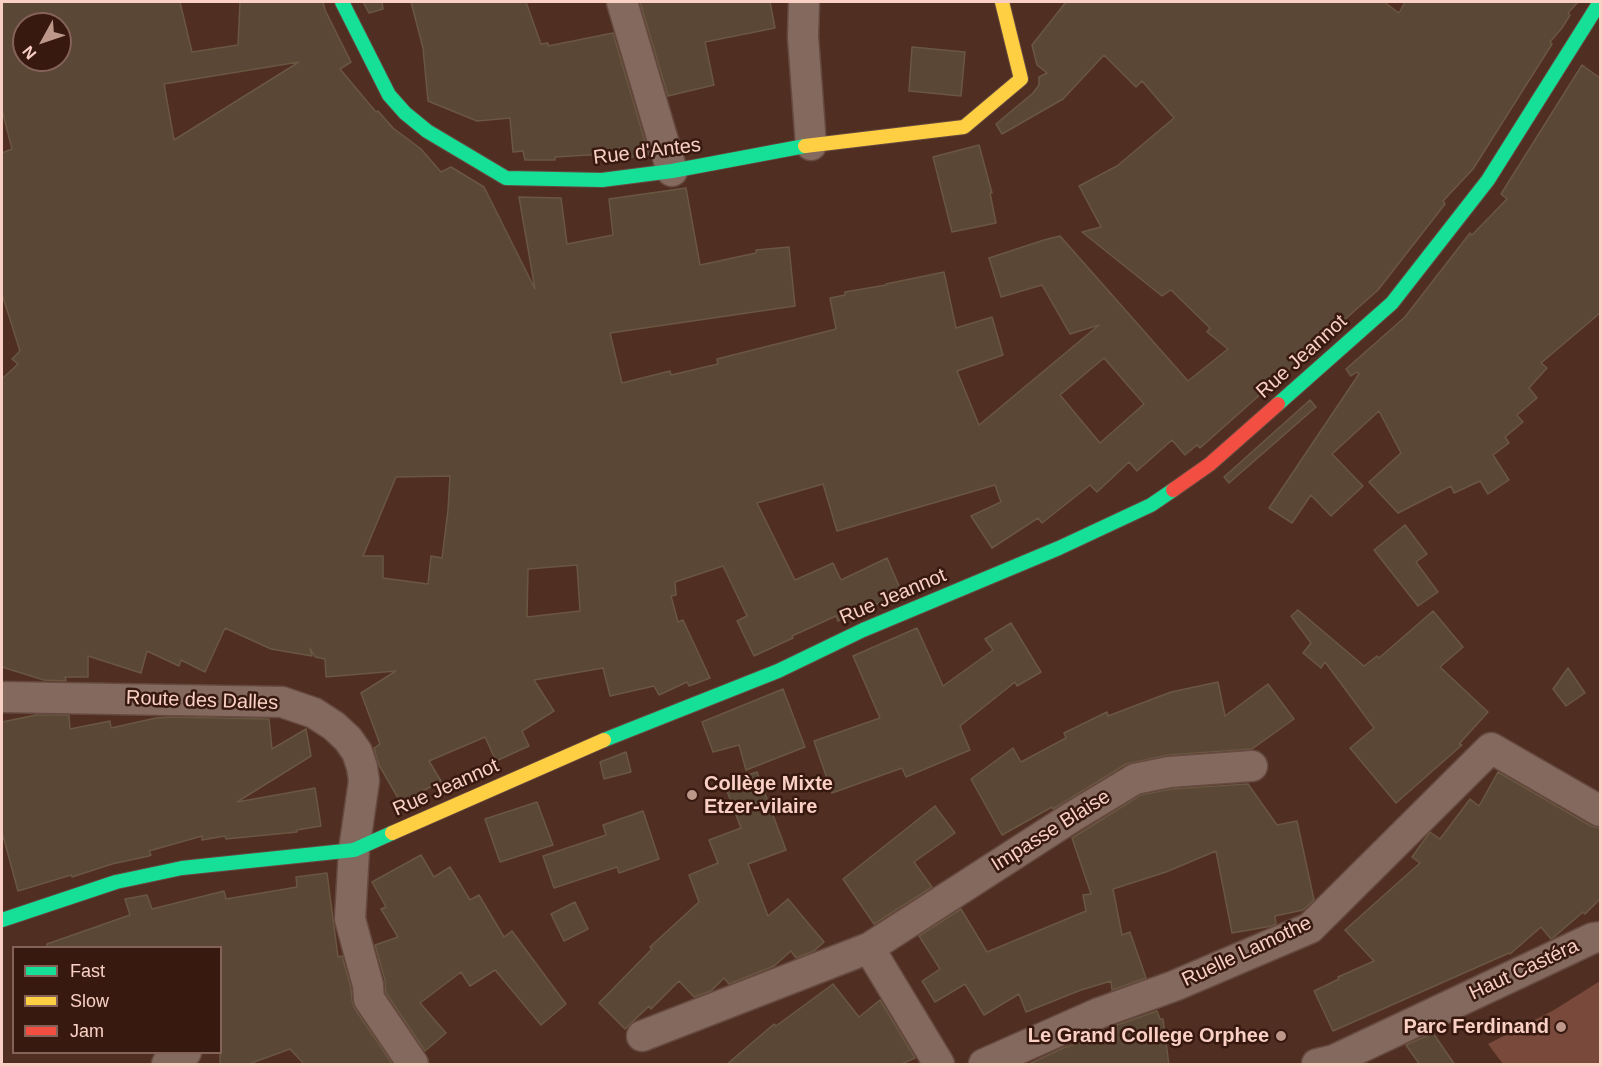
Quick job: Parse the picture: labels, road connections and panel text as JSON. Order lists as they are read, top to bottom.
{
  "streets": {
    "street": [
      "Rue d'Antes",
      "Rue Jeannot",
      "Route des Dalles",
      "Impasse Blaise",
      "Ruelle Lamothe",
      "Haut Castéra"
    ]
  },
  "crossings": [
    ["Rue Jeannot", "Route des Dalles"]
  ],
  "places": ["Collège Mixte Etzer-vilaire", "Parc Ferdinand", "Le Grand College Orphee"],
  "legend": ["Fast", "Slow", "Jam"],
  "north": "bottom left"
}
